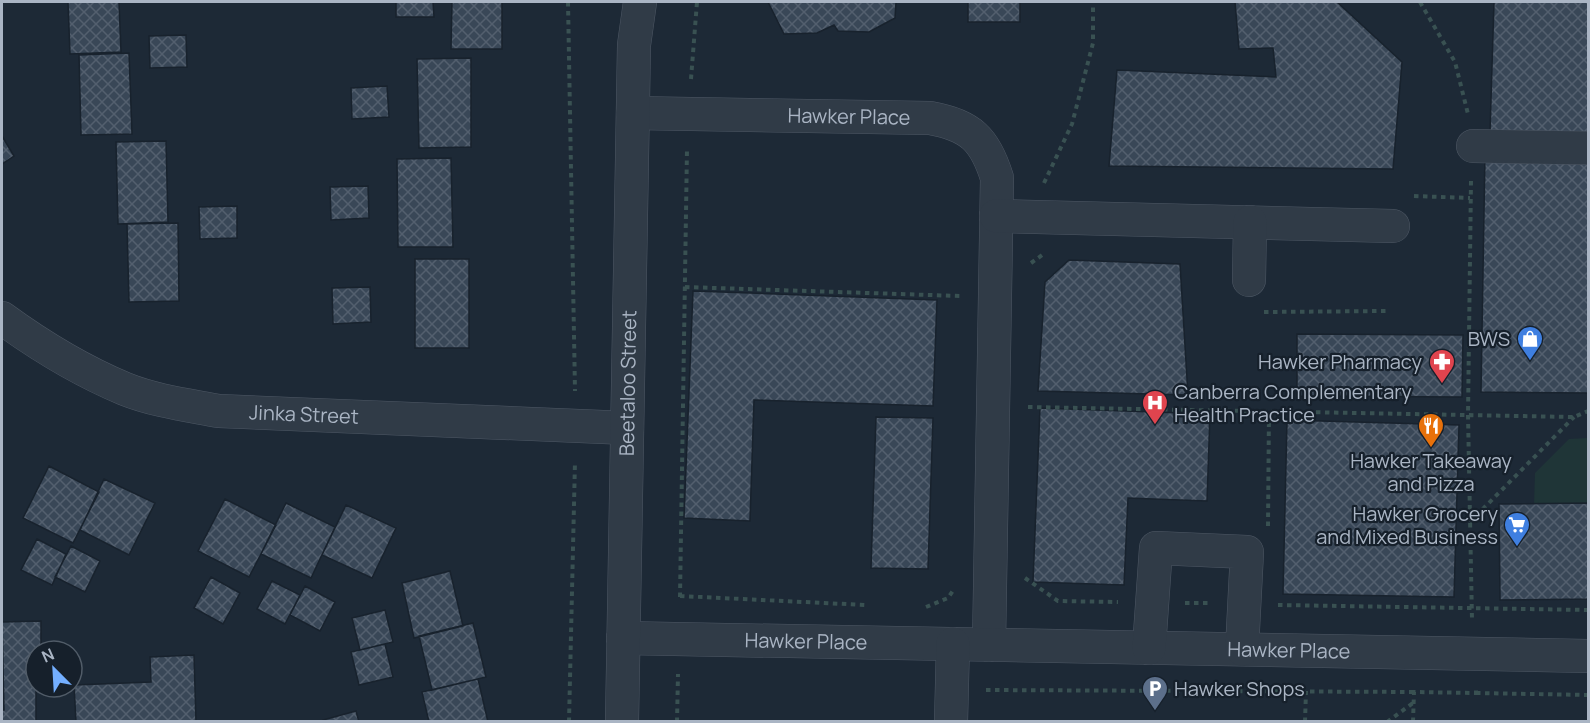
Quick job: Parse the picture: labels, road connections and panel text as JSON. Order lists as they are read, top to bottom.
{
  "streets": {
    "street": ["Hawker Place", "Beetaloo Street", "Jinka Street"]
  },
  "crossings": [
    ["Hawker Place", "Beetaloo Street"],
    ["Beetaloo Street", "Jinka Street"]
  ],
  "places": {
    "shop": ["BWS"],
    "pharmacy": ["Hawker Pharmacy"],
    "hospital": ["Canberra Complementary Health Practice"],
    "restaurant": ["Hawker Takeaway and Pizza"],
    "supermarket": ["Hawker Grocery and Mixed Business"],
    "parking": ["Hawker Shops"]
  },
  "north": "top left"
}
